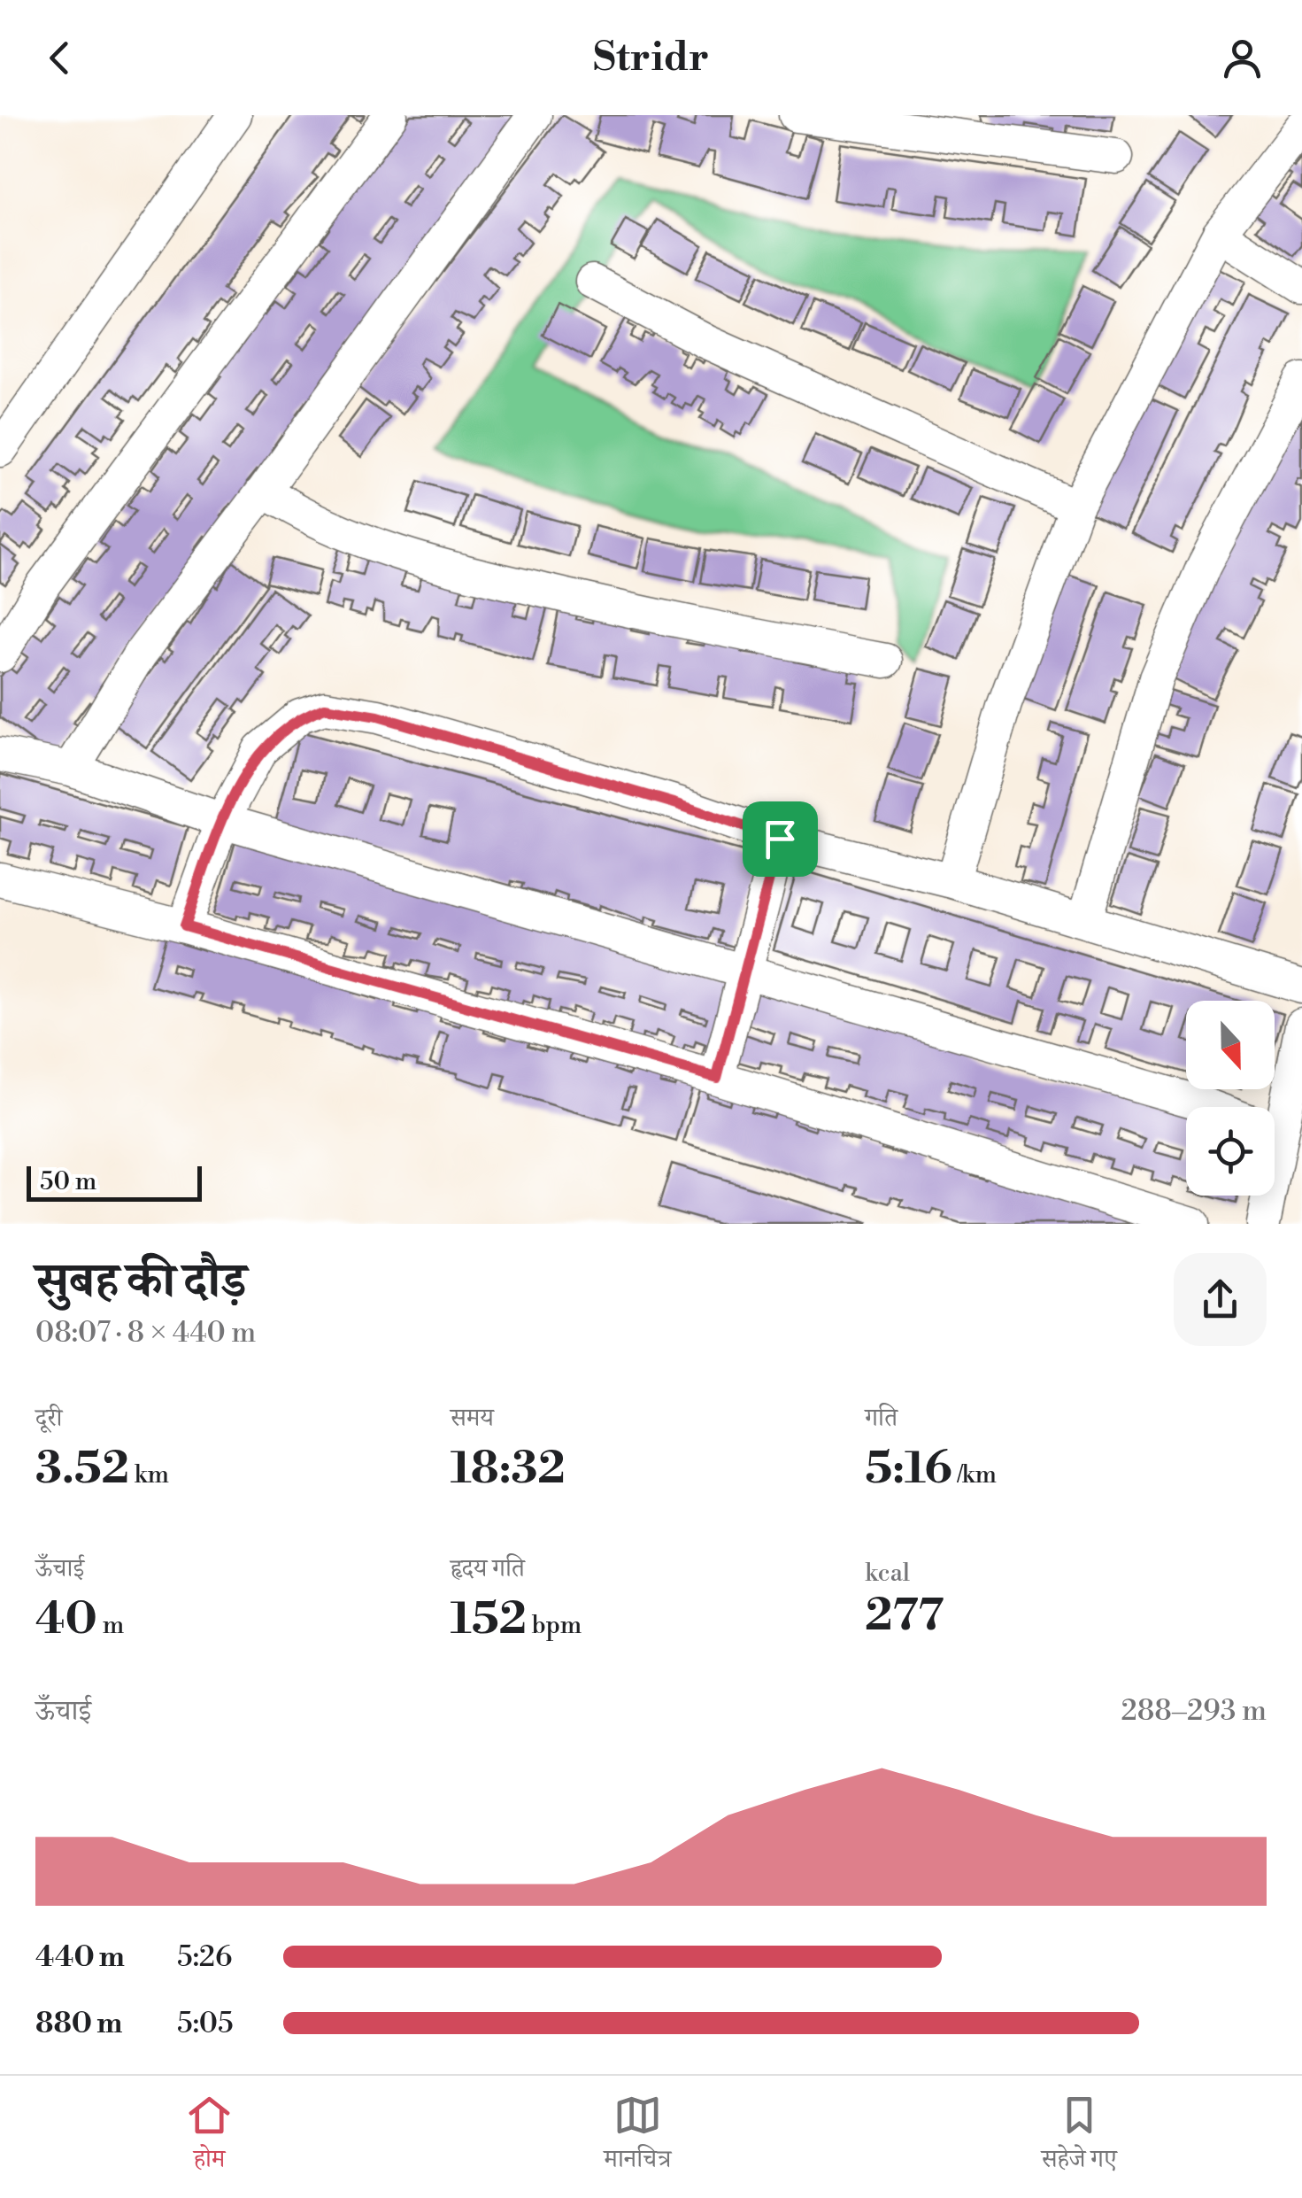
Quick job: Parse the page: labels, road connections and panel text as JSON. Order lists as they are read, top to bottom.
{
  "scale_bar": "50 m",
  "north": "bottom",
  "page": {
    "header": "Stridr",
    "scale": "50 m",
    "heading": ["सुबह की दौड़", "08:07 · 8 × 440 m"],
    "stats": [
      ["दूरी", "3.52 km"],
      ["समय", "18:32"],
      ["गति", "5:16 /km"],
      ["ऊँचाई", "40 m"],
      ["हृदय गति", "152 bpm"],
      ["kcal", "277"]
    ],
    "chart": ["ऊँचाई", "288–293 m"],
    "list": [
      {
        "name": "440 m",
        "note": "5:26"
      },
      {
        "name": "880 m",
        "note": "5:05"
      }
    ],
    "tabs": ["होम", "मानचित्र", "सहेजे गए"]
  }
}
